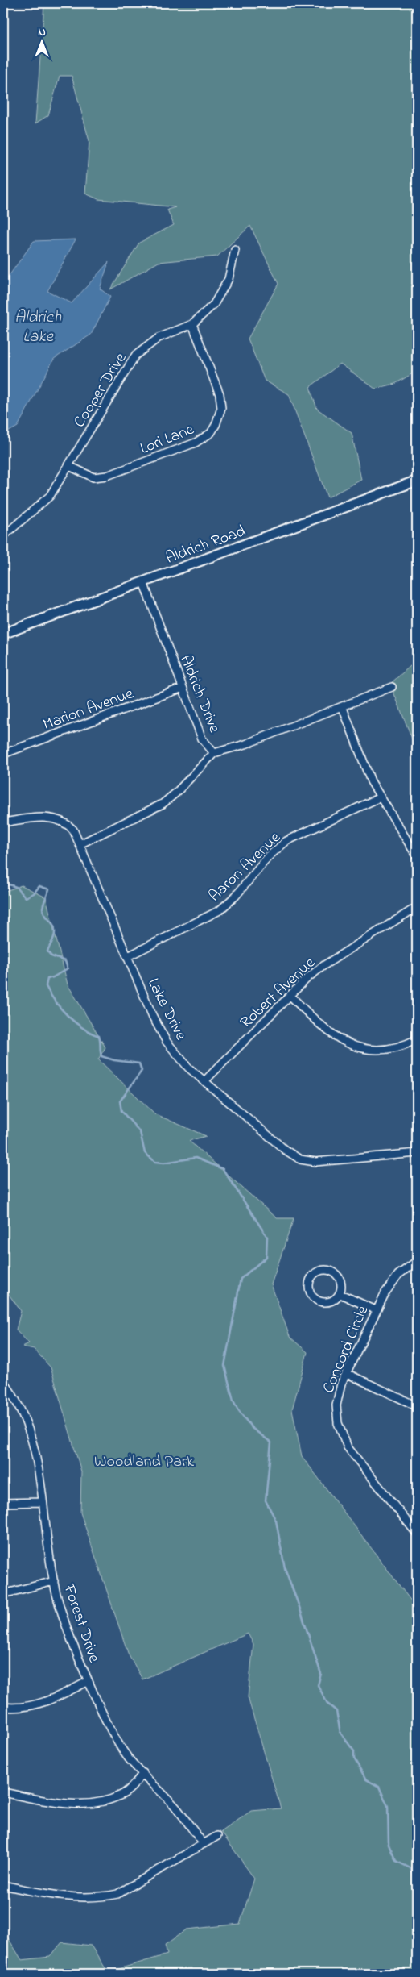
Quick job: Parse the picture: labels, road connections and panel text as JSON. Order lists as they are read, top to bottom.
{
  "streets": {
    "main road": ["Aldrich Road"],
    "street": [
      "Cooper Drive",
      "Lori Lane",
      "Aldrich Drive",
      "Marion Avenue",
      "Aaron Avenue",
      "Robert Avenue",
      "Lake Drive",
      "Concord Circle",
      "Forest Drive"
    ]
  },
  "crossings": [
    ["Cooper Drive", "Lori Lane"],
    ["Aldrich Road", "Aldrich Drive"],
    ["Aldrich Drive", "Marion Avenue"],
    ["Aaron Avenue", "Lake Drive"],
    ["Robert Avenue", "Lake Drive"]
  ],
  "water": ["Aldrich Lake"],
  "parks": ["Woodland Park"],
  "north": "top"
}
